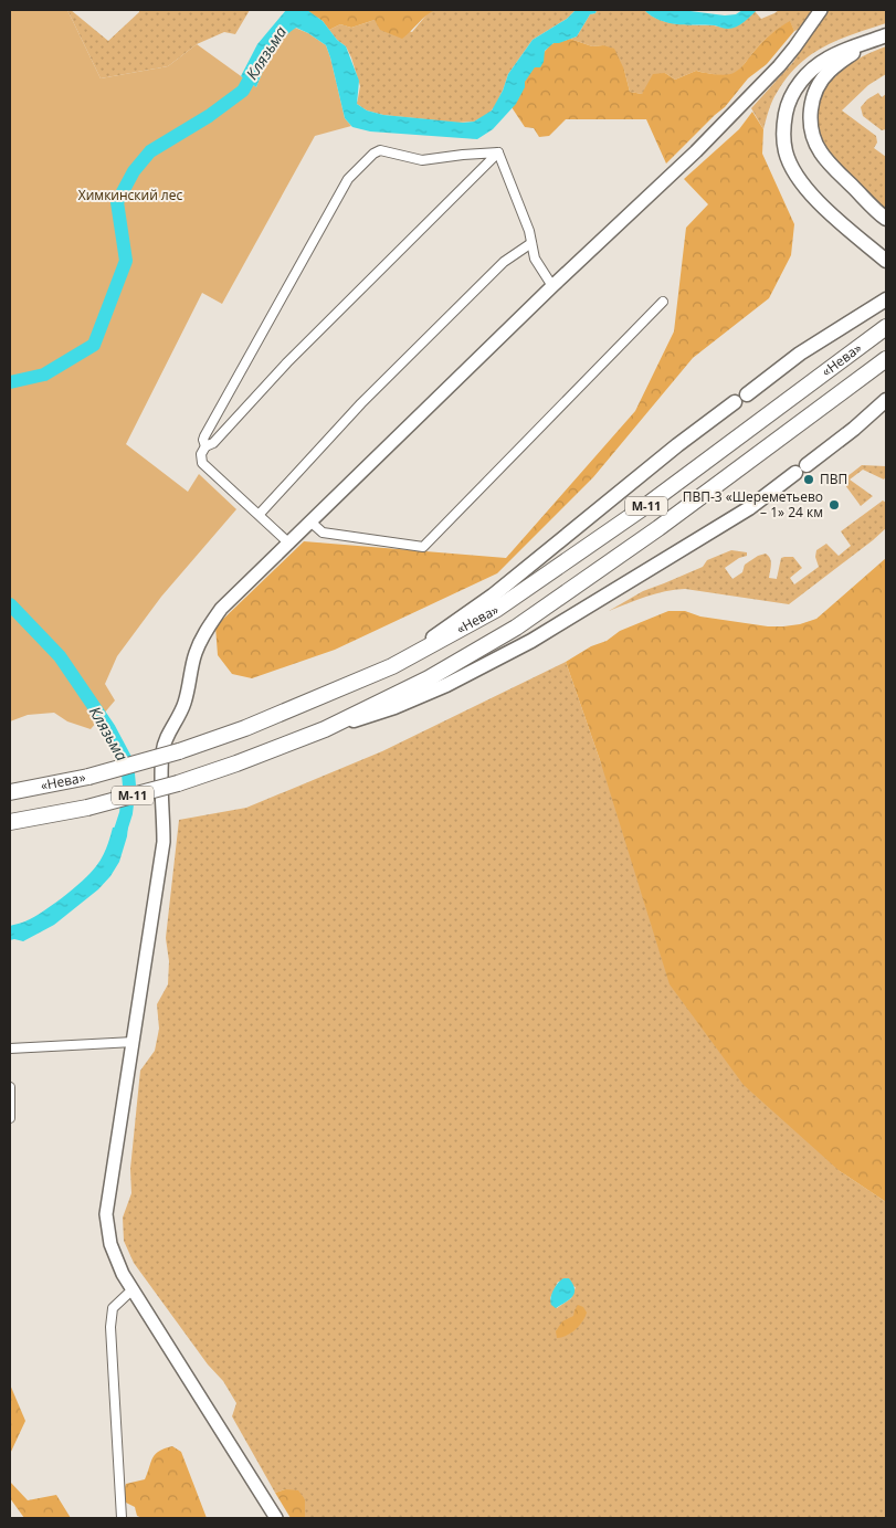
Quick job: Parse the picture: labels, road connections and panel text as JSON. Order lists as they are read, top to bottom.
{
  "streets": {
    "highway": ["«Нева»", "М-11"]
  },
  "crossings": [
    ["«Нева»", "М-11"]
  ],
  "water": ["Клязьма"],
  "parks": ["Химкинский лес"],
  "places": ["ПВП", "ПВП-3 «Шереметьево – 1» 24 км"]
}
